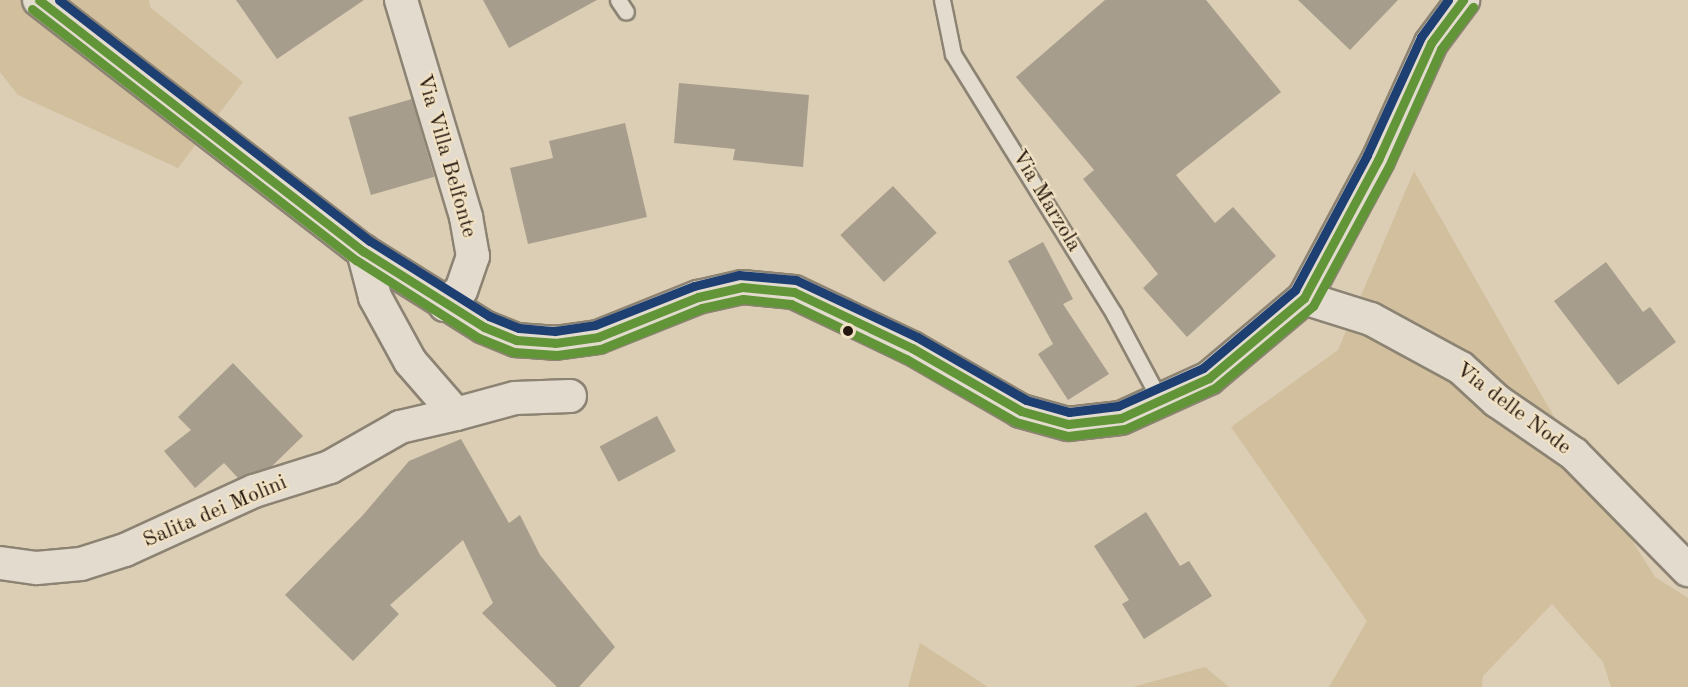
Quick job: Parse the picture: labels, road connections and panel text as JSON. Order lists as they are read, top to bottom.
{
  "streets": {
    "street": ["Via Villa Belfonte", "Via delle Node", "Salita dei Molini"],
    "lane": ["Via Marzola"]
  }
}
